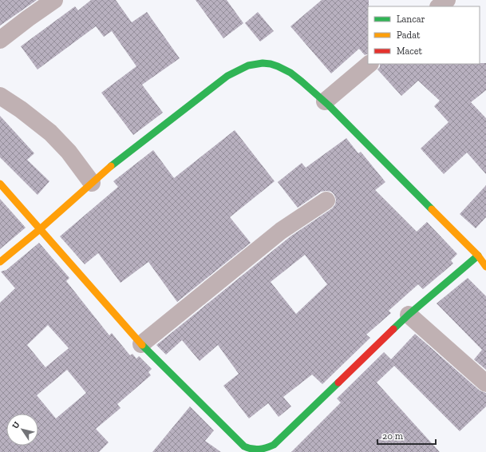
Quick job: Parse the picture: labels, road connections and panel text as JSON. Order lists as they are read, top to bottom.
{
  "legend": ["Lancar", "Padat", "Macet"],
  "scale_bar": "20 m",
  "north": "top left"
}
